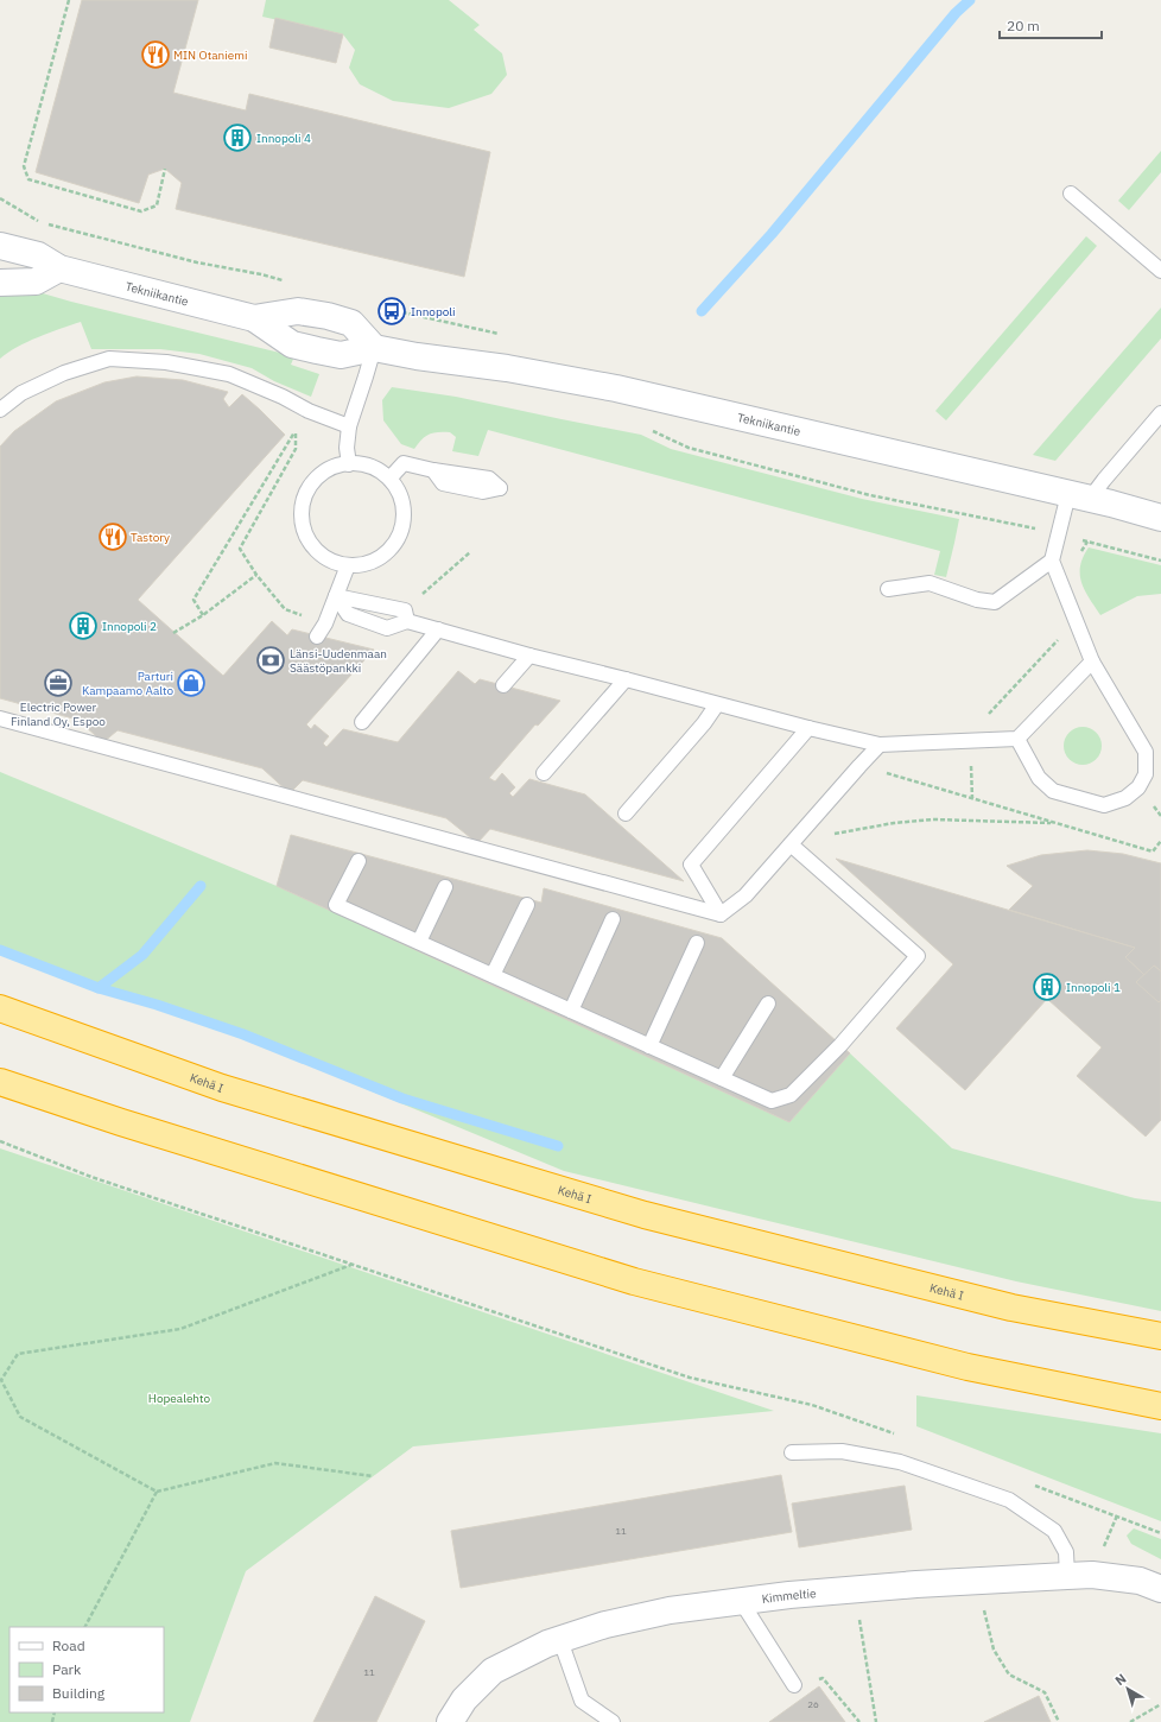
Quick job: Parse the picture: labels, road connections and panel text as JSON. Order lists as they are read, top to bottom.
{
  "streets": {
    "highway": ["Kehä I"],
    "main road": ["Tekniikantie", "Kimmeltie"]
  },
  "parks": ["Hopealehto"],
  "places": {
    "restaurant": ["MIN Otaniemi", "Tastory"],
    "building": ["Innopoli 4", "Innopoli 2", "Innopoli 1"],
    "bus stop": ["Innopoli"],
    "bank": ["Länsi-Uudenmaan Säästöpankki"],
    "office": ["Electric Power Finland Oy, Espoo"],
    "shop": ["Parturi Kampaamo Aalto"]
  },
  "house_numbers": ["11", "11", "26"],
  "legend": ["Road", "Park", "Building"],
  "scale_bar": "20 m",
  "north": "top left"
}
